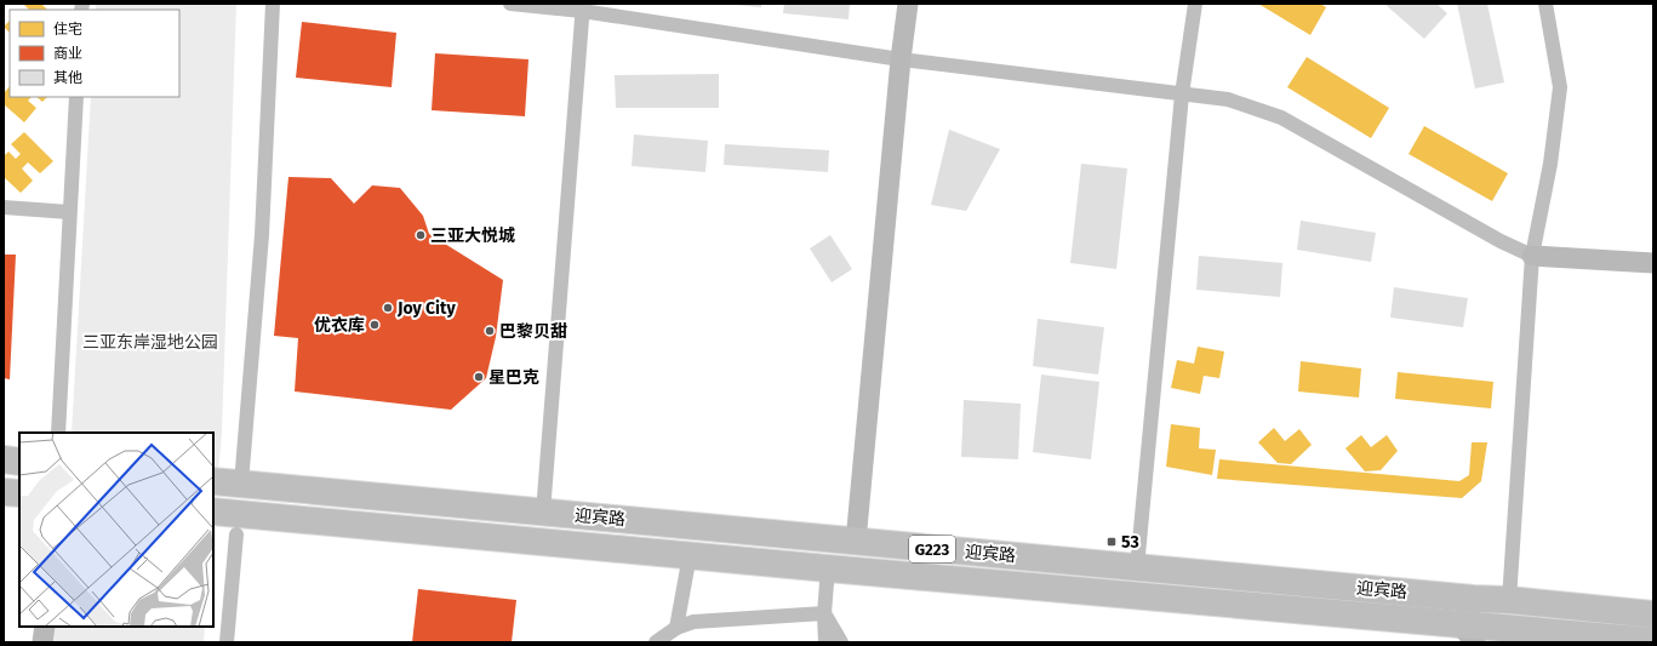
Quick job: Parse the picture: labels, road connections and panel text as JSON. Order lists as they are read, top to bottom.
{
  "streets": {
    "highway": ["迎宾路", "G223"]
  },
  "parks": ["三亚东岸湿地公园"],
  "places": {
    "other": [
      "三亚大悦城",
      "Joy City",
      "优衣库",
      "巴黎贝甜",
      "星巴克"
    ],
    "transit": ["53"]
  },
  "legend": ["住宅", "商业", "其他"]
}
